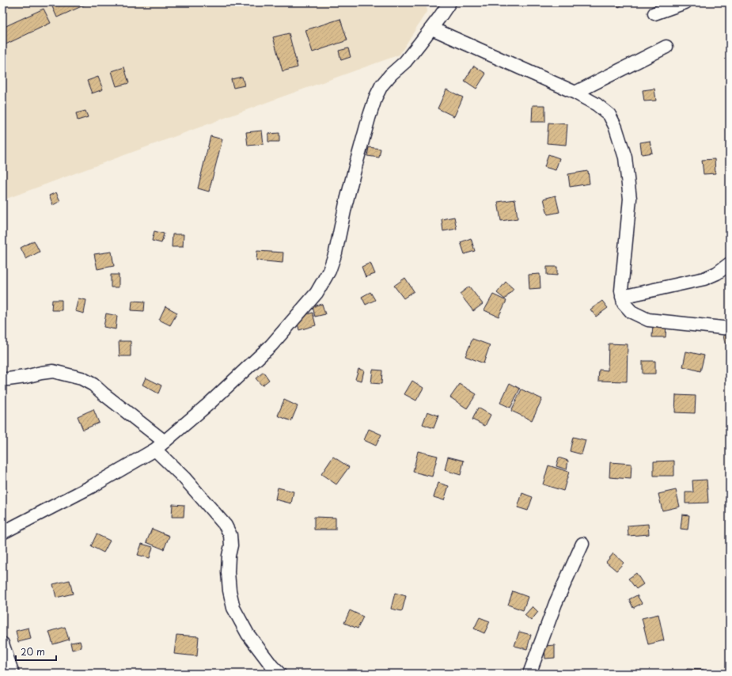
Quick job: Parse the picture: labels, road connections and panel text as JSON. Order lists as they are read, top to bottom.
{
  "scale_bar": "20 m"
}
